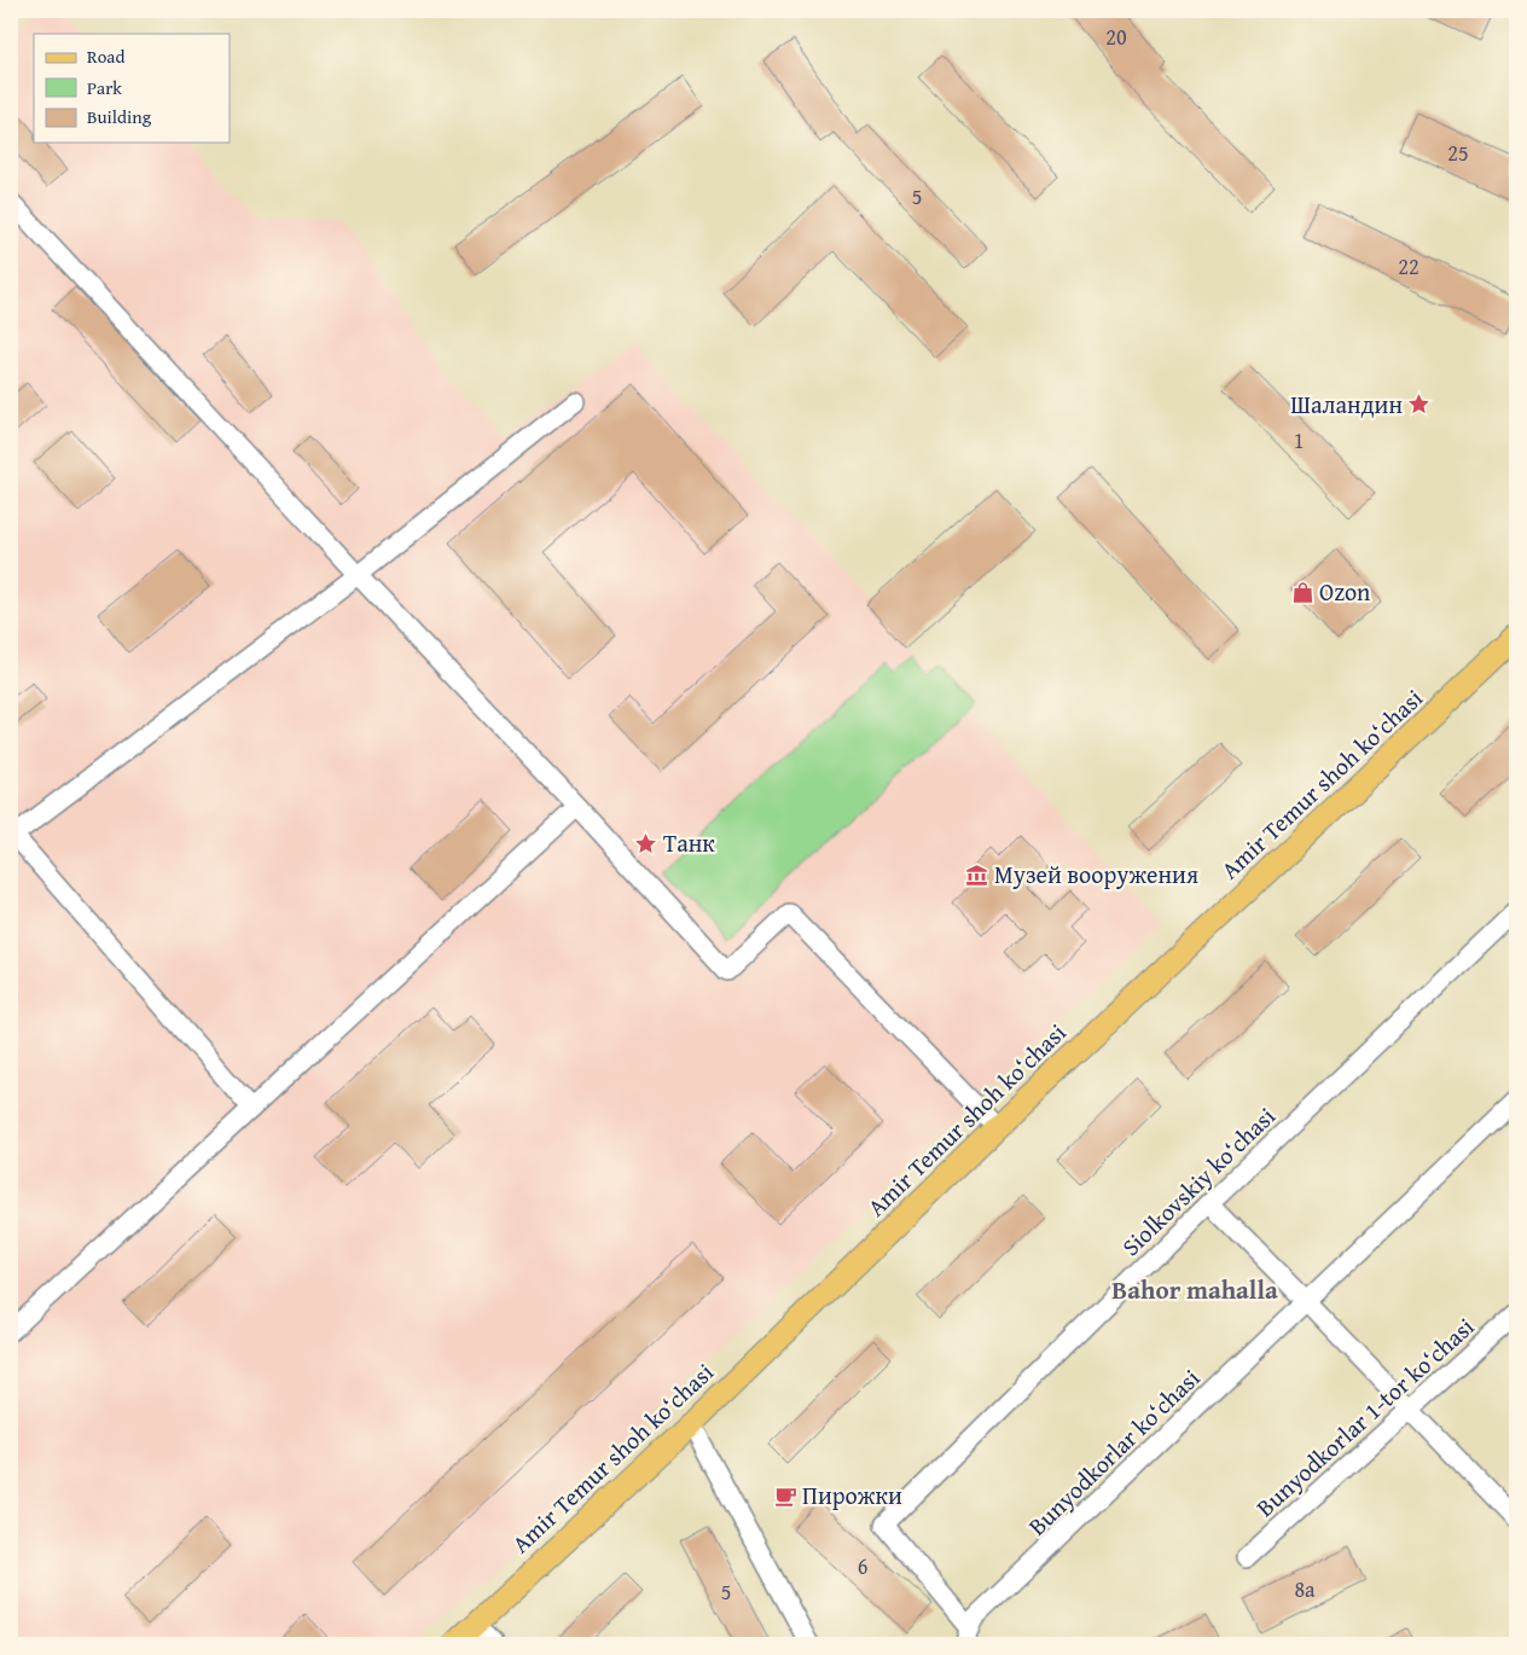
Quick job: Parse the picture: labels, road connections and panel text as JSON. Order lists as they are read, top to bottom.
{
  "streets": {
    "main road": ["Amir Temur shoh ko‘chasi"],
    "street": ["Siolkovskiy ko‘chasi", "Bunyodkorlar 1-tor ko‘chasi", "Bunyodkorlar ko‘chasi"]
  },
  "crossings": [
    ["Siolkovskiy ko‘chasi", "Bunyodkorlar ko‘chasi"]
  ],
  "districts": ["Bahor mahalla"],
  "places": {
    "place": ["Шаландин", "Танк"],
    "shop": ["Ozon"],
    "museum": ["Музей вооружения"],
    "cafe": ["Пирожки"]
  },
  "house_numbers": [
    "20",
    "25",
    "5",
    "22",
    "1",
    "6",
    "8a",
    "5"
  ],
  "legend": ["Road", "Park", "Building"]
}
